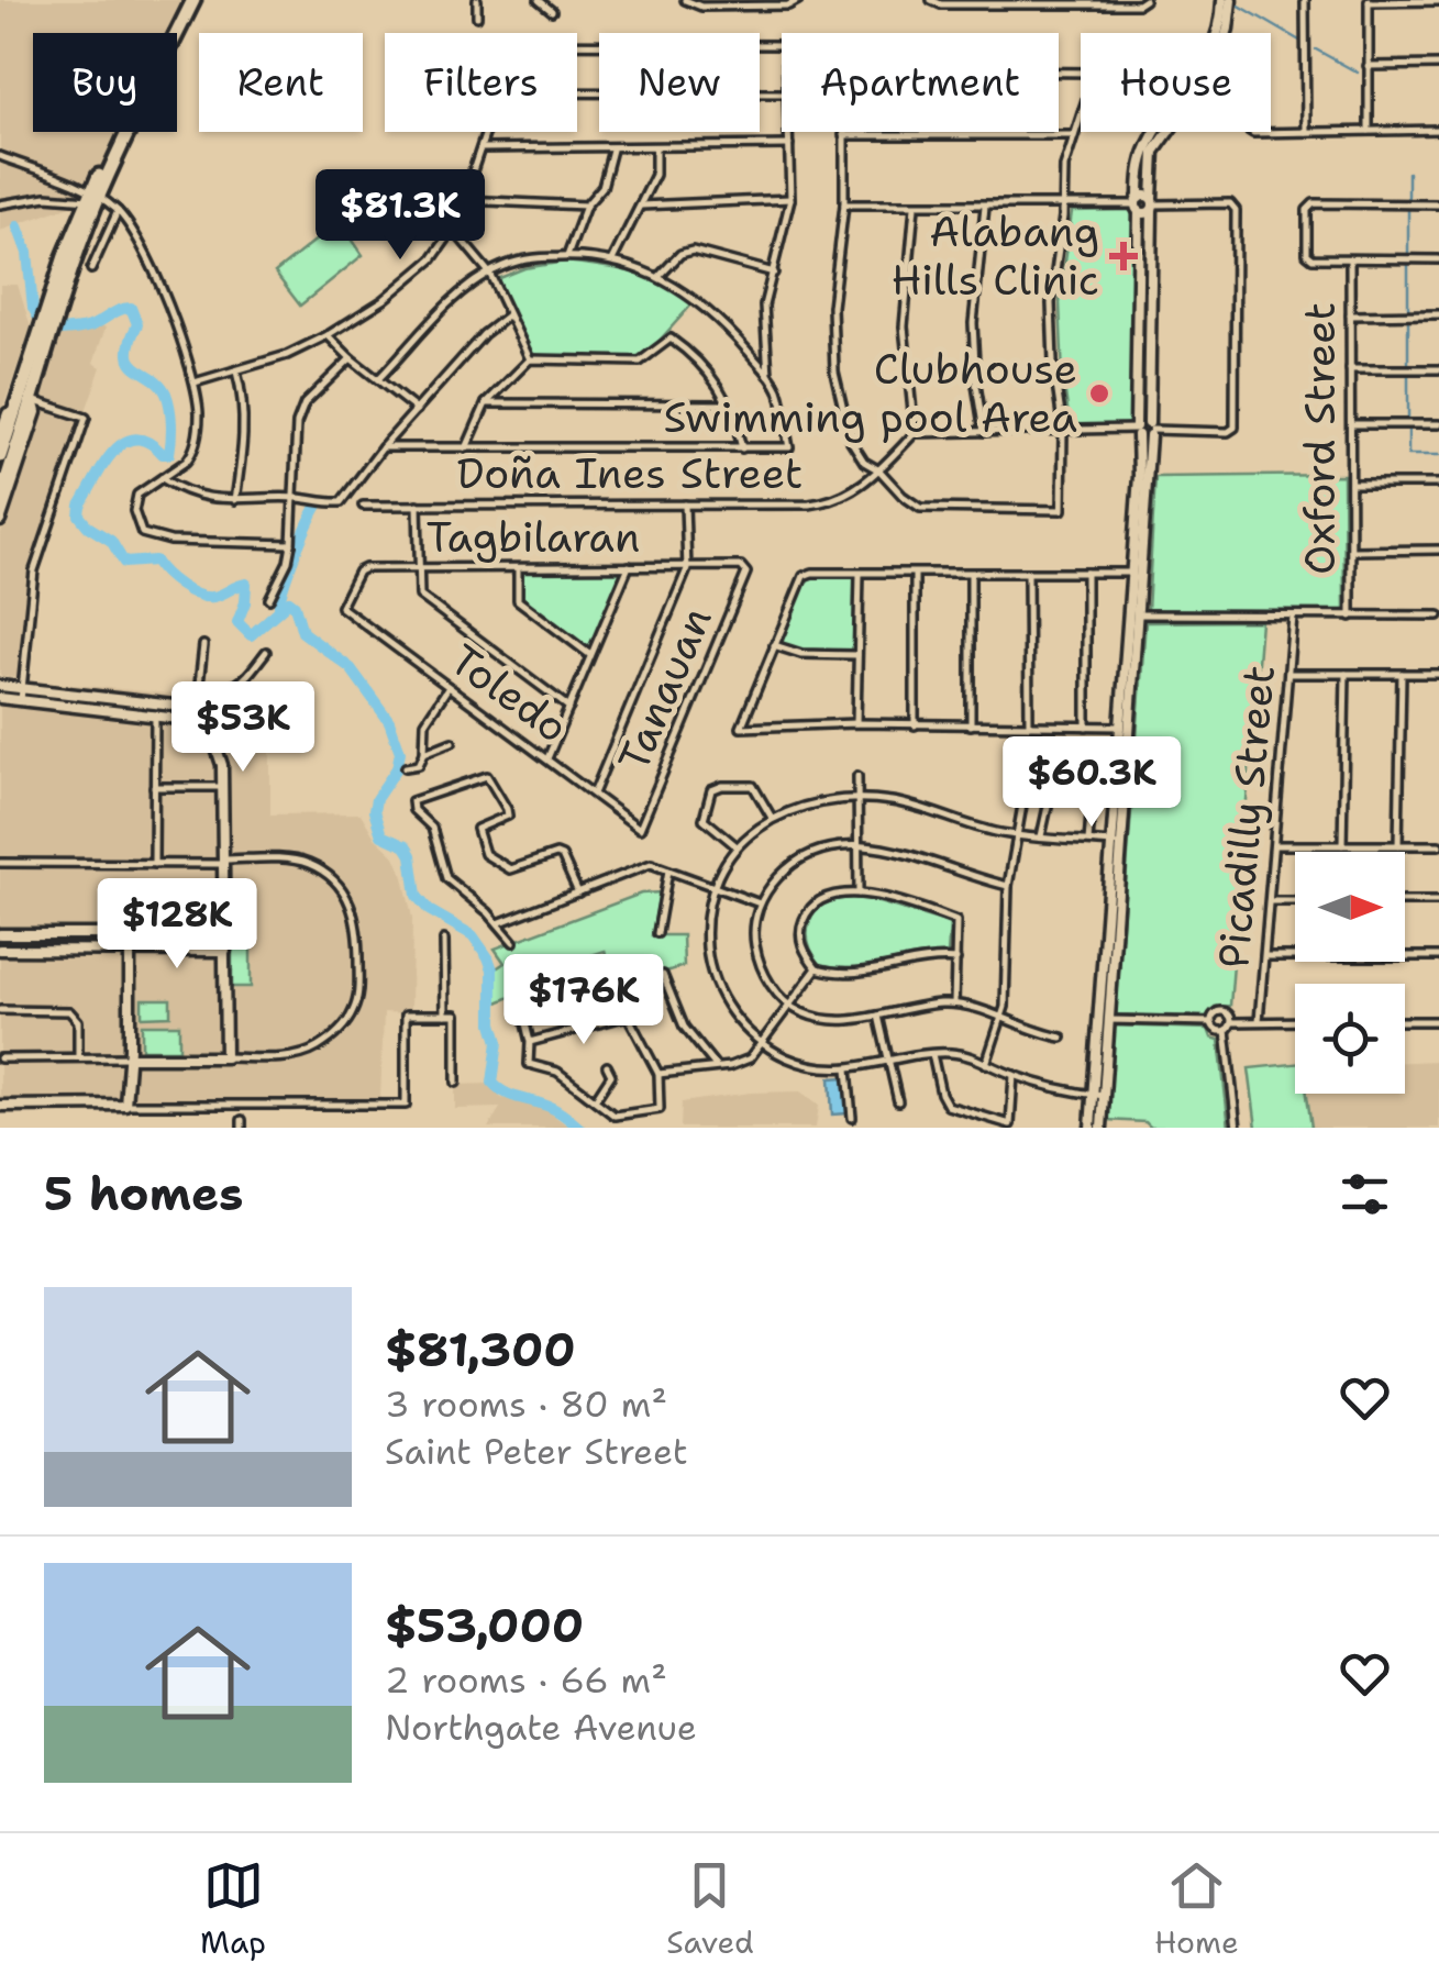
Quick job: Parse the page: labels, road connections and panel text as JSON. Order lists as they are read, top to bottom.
{
  "streets": {
    "street": [
      "Oxford Street",
      "Doña Ines Street",
      "Tagbilaran",
      "Tanauan",
      "Toledo",
      "Picadilly Street"
    ]
  },
  "crossings": [
    ["Tagbilaran", "Tanauan"],
    ["Tagbilaran", "Toledo"],
    ["Tanauan", "Toledo"]
  ],
  "places": {
    "health": ["Alabang Hills Clinic"],
    "other": ["Clubhouse Swimming pool Area"]
  },
  "north": "right",
  "page": {
    "chip": [
      "Buy",
      "Rent",
      "Filters",
      "New",
      "Apartment",
      "House"
    ],
    "price": [
      "$81.3K",
      "$53K",
      "$60.3K",
      "$128K",
      "$176K"
    ],
    "heading": "5 homes",
    "list": [
      {
        "name": "$81,300",
        "note": "3 rooms · 80 m² · Saint Peter Street"
      },
      {
        "name": "$53,000",
        "note": "2 rooms · 66 m² · Northgate Avenue"
      }
    ],
    "tabs": ["Map", "Saved", "Home"]
  }
}
